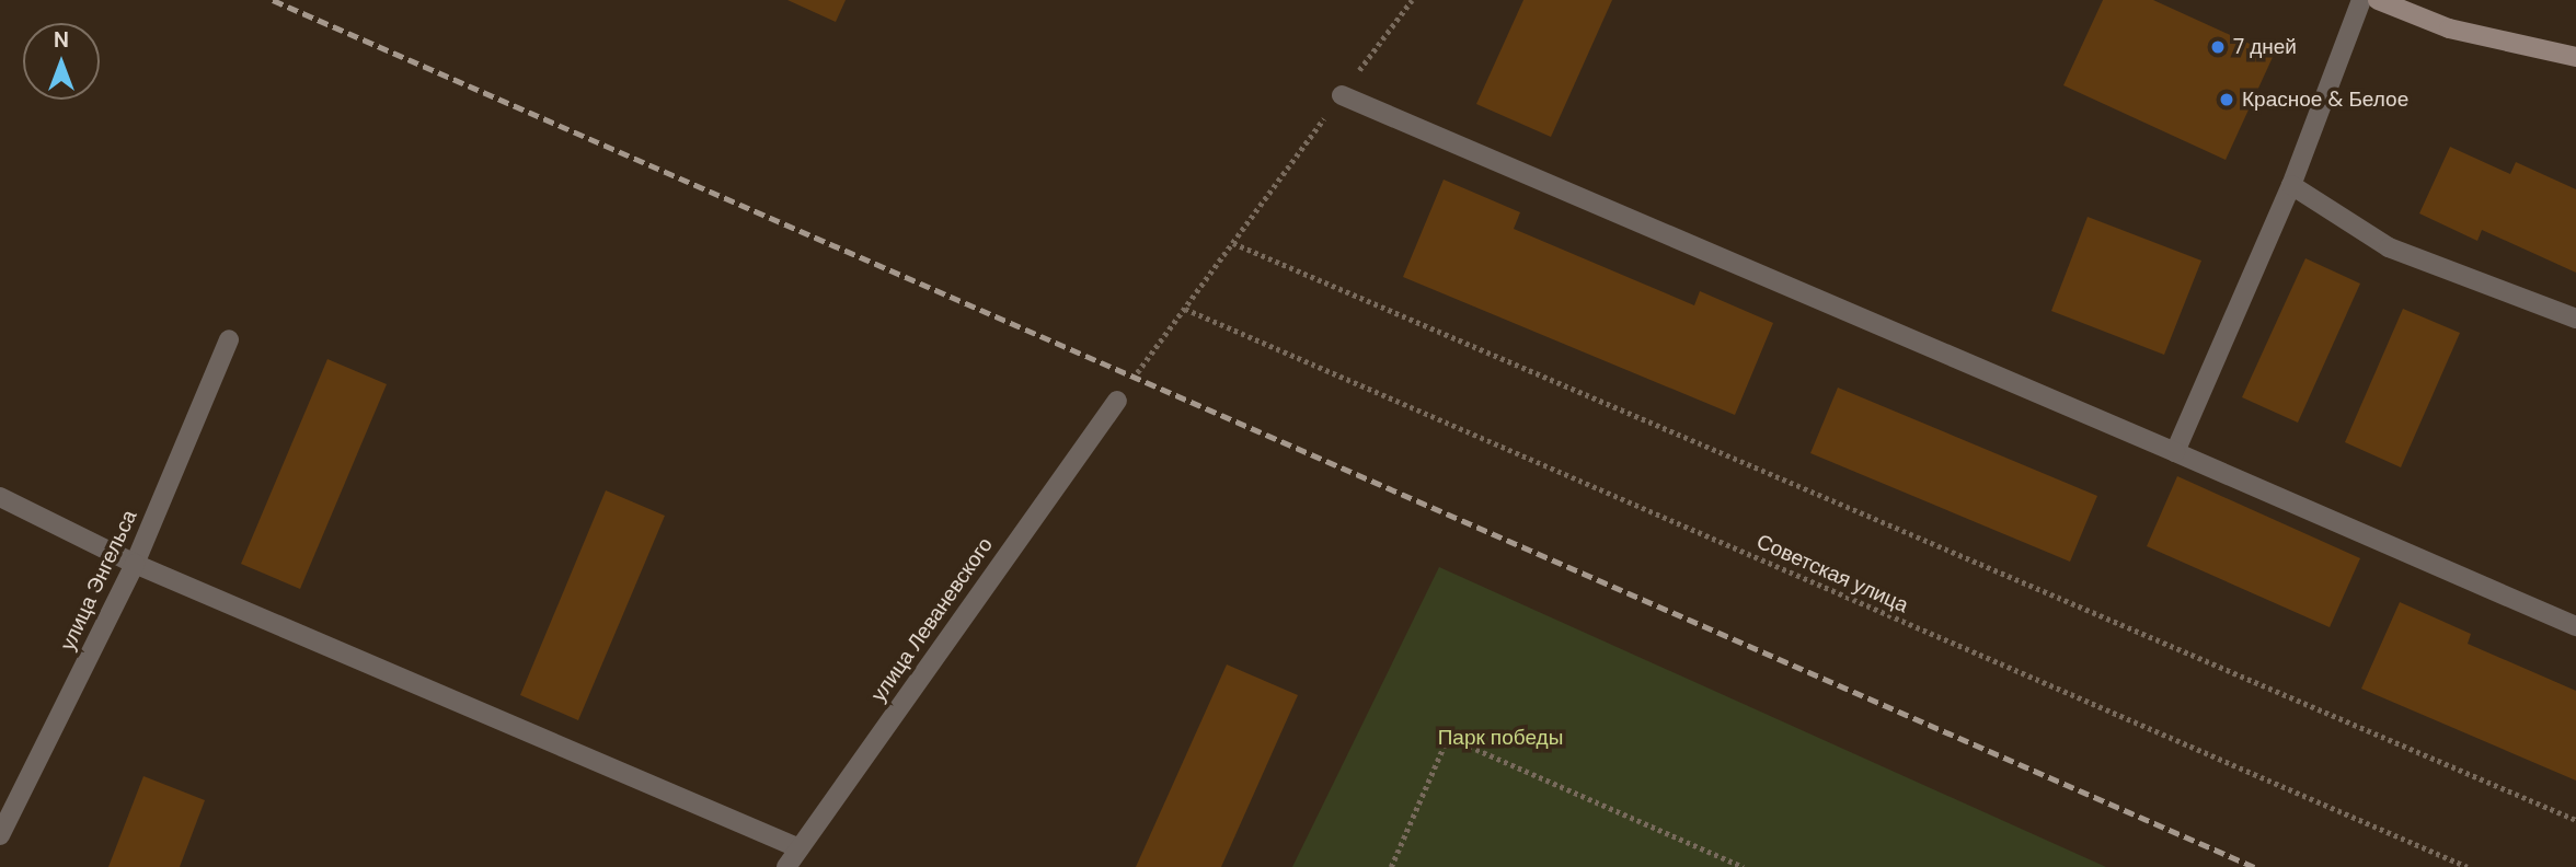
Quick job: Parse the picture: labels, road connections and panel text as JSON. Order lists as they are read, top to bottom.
{
  "streets": {
    "street": ["улица Энгельса", "улица Леваневского"],
    "path": ["Советская улица"]
  },
  "parks": ["Парк победы"],
  "places": ["7 дней", "Красное & Белое"],
  "north": "top"
}
